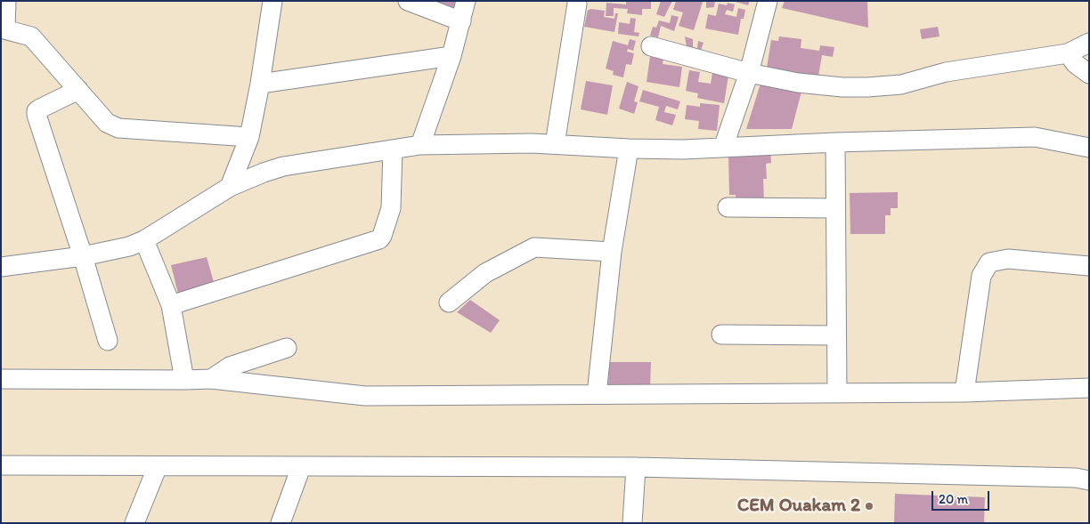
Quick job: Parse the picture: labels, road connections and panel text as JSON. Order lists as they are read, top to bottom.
{
  "places": ["CEM Ouakam 2"],
  "scale_bar": "20 m"
}
